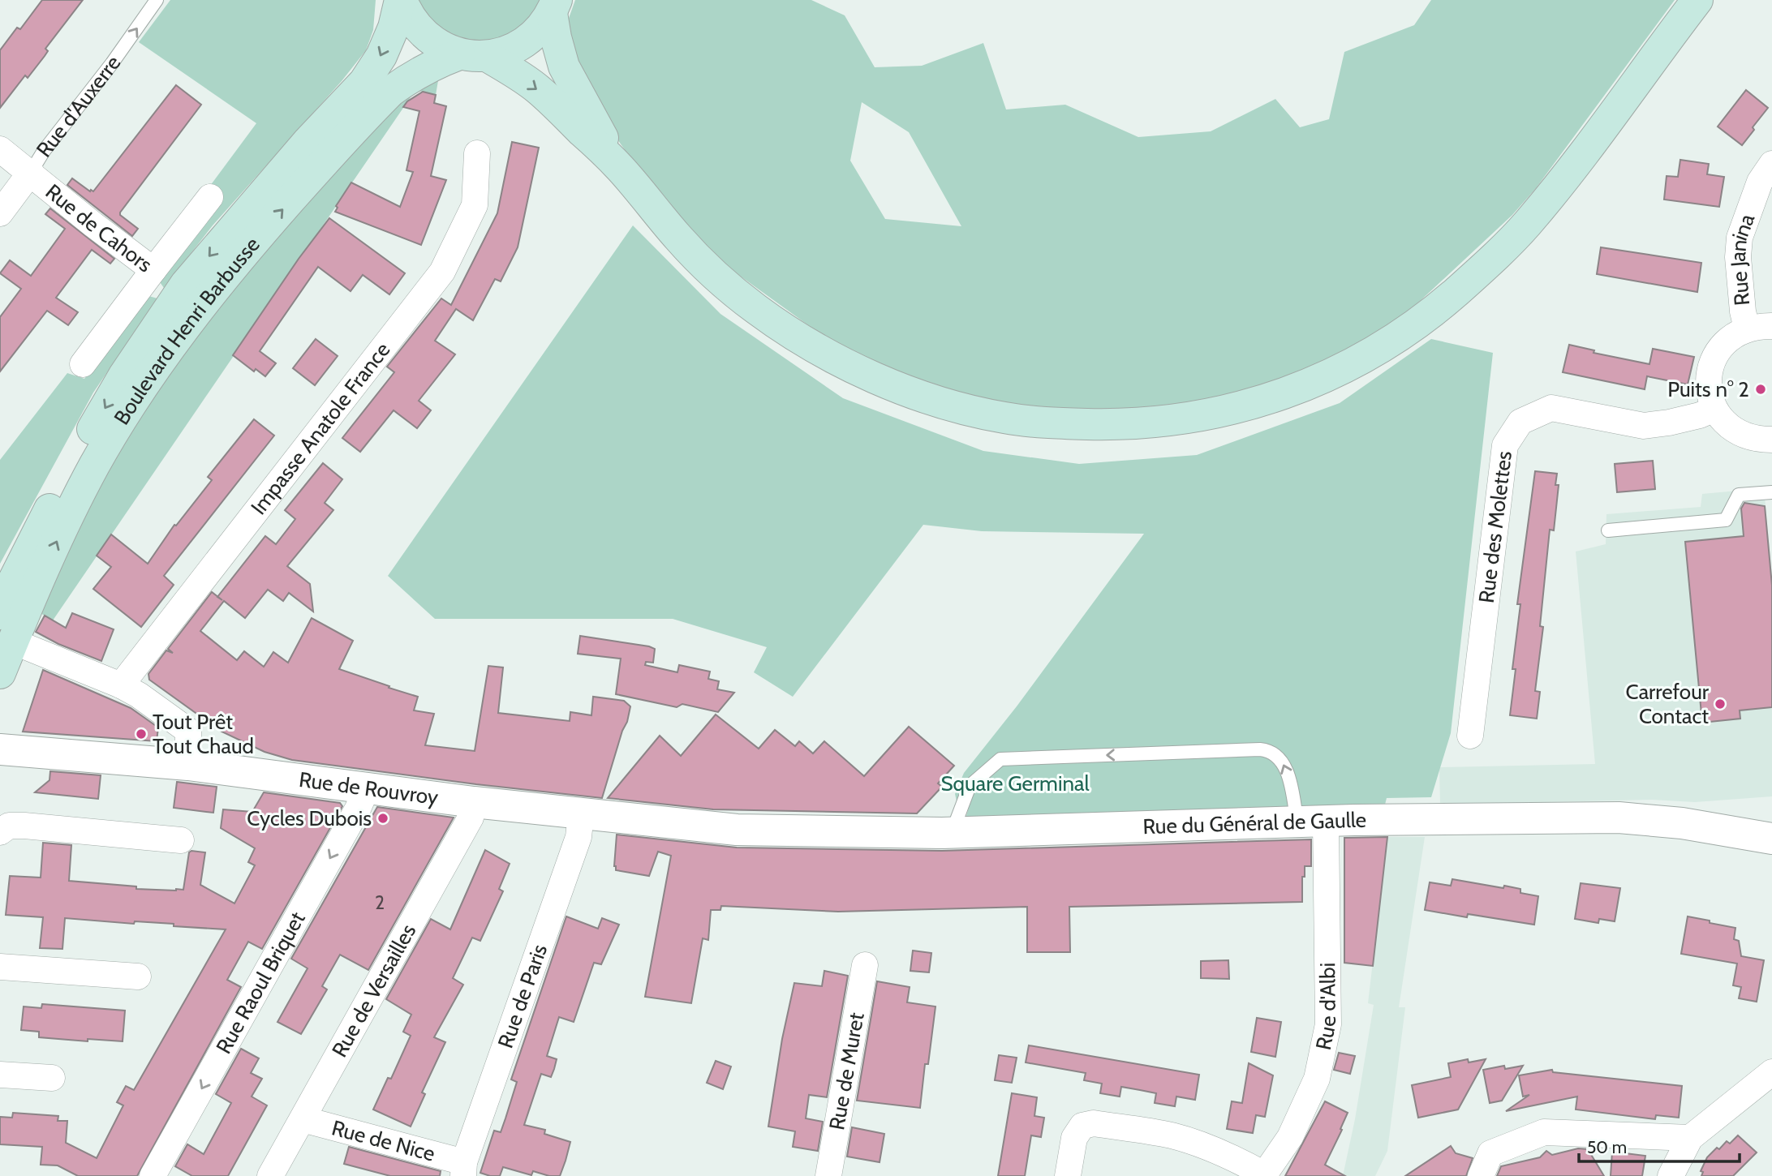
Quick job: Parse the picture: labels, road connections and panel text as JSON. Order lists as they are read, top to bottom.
{
  "streets": {
    "main road": ["Boulevard Henri Barbusse"],
    "street": [
      "Rue d'Auxerre",
      "Rue de Cahors",
      "Rue Janina",
      "Impasse Anatole France",
      "Rue des Molettes",
      "Rue de Rouvroy",
      "Rue du Général de Gaulle",
      "Rue Raoul Briquet",
      "Rue de Versailles",
      "Rue de Paris",
      "Rue d'Albi",
      "Rue de Muret",
      "Rue de Nice"
    ]
  },
  "crossings": [
    ["Rue d'Auxerre", "Rue de Cahors"],
    ["Rue Janina", "Rue des Molettes"],
    ["Rue de Rouvroy", "Rue du Général de Gaulle"],
    ["Rue de Rouvroy", "Rue Raoul Briquet"],
    ["Rue de Rouvroy", "Rue de Versailles"],
    ["Rue de Rouvroy", "Rue de Paris"],
    ["Rue du Général de Gaulle", "Rue d'Albi"],
    ["Rue de Versailles", "Rue de Nice"],
    ["Rue de Paris", "Rue de Nice"]
  ],
  "one_way": ["Rue d'Auxerre", "Rue Raoul Briquet"],
  "parks": ["Square Germinal"],
  "places": [
    "Puits n° 2",
    "Carrefour Contact",
    "Tout Prêt Tout Chaud",
    "Cycles Dubois"
  ],
  "house_numbers": ["2"],
  "scale_bar": "50 m"
}
